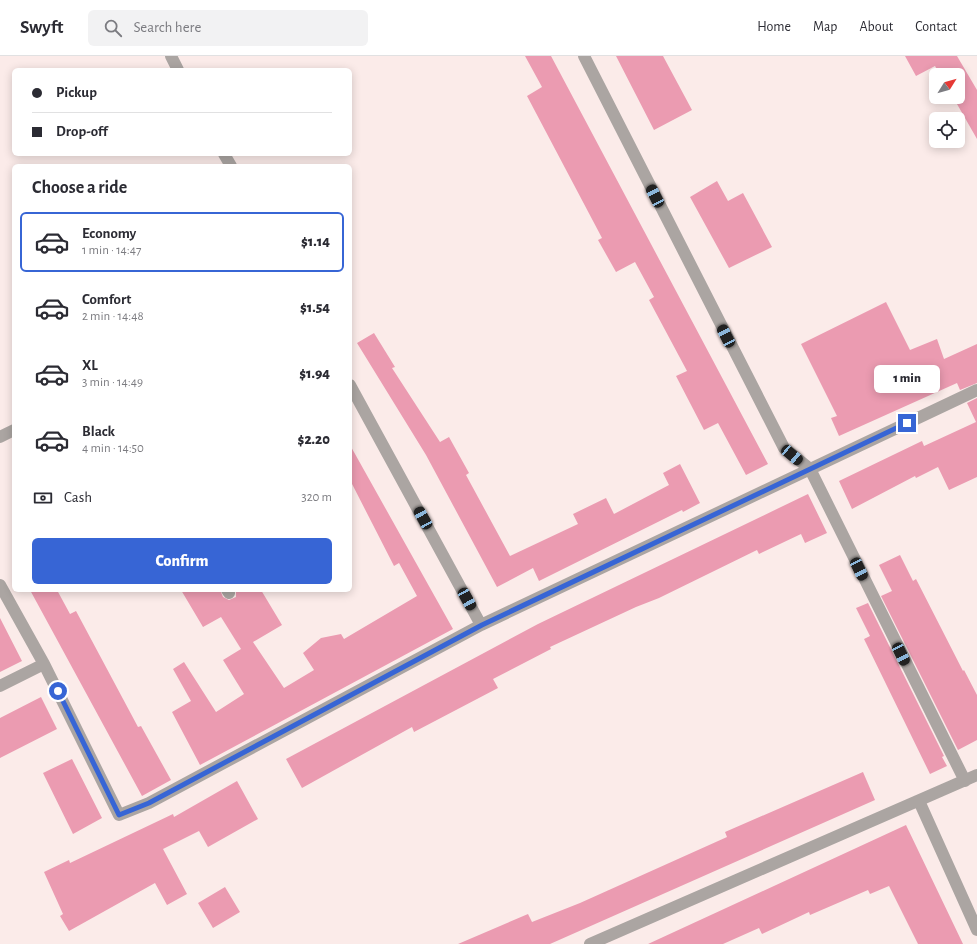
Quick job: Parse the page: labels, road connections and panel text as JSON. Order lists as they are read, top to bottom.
{
  "north": "top right",
  "page": {
    "header": "Swyft",
    "search": "Search here",
    "nav": [
      "Home",
      "Map",
      "About",
      "Contact"
    ],
    "banner": ["Pickup", "Drop-off"],
    "heading": "Choose a ride",
    "list": [
      {
        "name": "Economy",
        "note": "1 min · 14:47",
        "value": "$1.14"
      },
      {
        "name": "Comfort",
        "note": "2 min · 14:48",
        "value": "$1.54"
      },
      {
        "name": "XL",
        "note": "3 min · 14:49",
        "value": "$1.94"
      },
      {
        "name": "Black",
        "note": "4 min · 14:50",
        "value": "$2.20"
      }
    ],
    "bubble": "1 min",
    "pay": ["Cash", "320 m"],
    "buttons": "Confirm"
  }
}
